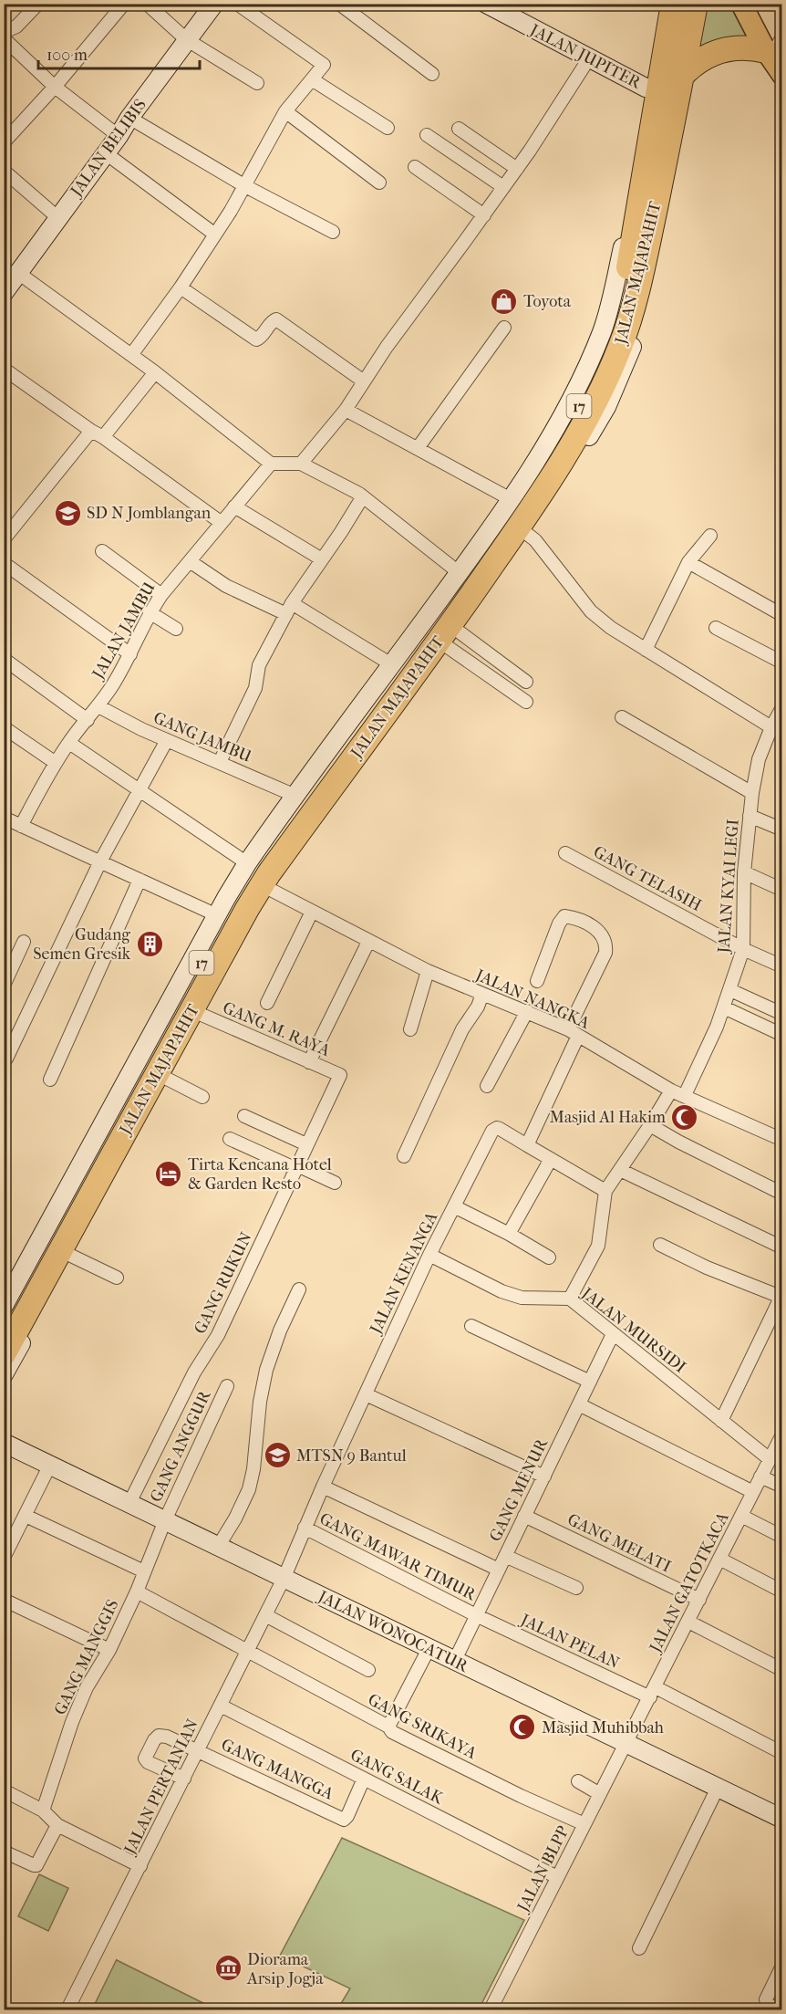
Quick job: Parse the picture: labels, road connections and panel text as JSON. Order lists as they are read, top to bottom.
{
  "streets": {
    "highway": ["JALAN MAJAPAHIT", "17"],
    "street": [
      "JALAN JUPITER",
      "JALAN BELIBIS",
      "JALAN JAMBU",
      "GANG JAMBU",
      "GANG TELASIH",
      "JALAN KYAI LEGI",
      "JALAN NANGKA",
      "GANG M. RAYA",
      "JALAN KENANGA",
      "GANG RUKUN",
      "JALAN MURSIDI",
      "GANG ANGGUR",
      "GANG MENUR",
      "GANG MELATI",
      "GANG MAWAR TIMUR",
      "JALAN GATOTKACA",
      "JALAN WONOCATUR",
      "JALAN PELAN",
      "GANG MANGGIS",
      "GANG SRIKAYA",
      "GANG MANGGA",
      "GANG SALAK",
      "JALAN PERTANIAN",
      "JALAN BLPP"
    ]
  },
  "crossings": [
    ["JALAN JUPITER", "JALAN MAJAPAHIT"],
    ["JALAN JAMBU", "GANG JAMBU"],
    ["GANG TELASIH", "JALAN KYAI LEGI"],
    ["JALAN KYAI LEGI", "JALAN NANGKA"],
    ["GANG M. RAYA", "GANG RUKUN"],
    ["JALAN KENANGA", "JALAN MURSIDI"],
    ["JALAN KENANGA", "GANG MAWAR TIMUR"],
    ["JALAN KENANGA", "JALAN WONOCATUR"],
    ["JALAN KENANGA", "JALAN PERTANIAN"],
    ["GANG RUKUN", "JALAN WONOCATUR"],
    ["JALAN MURSIDI", "GANG MENUR"],
    ["JALAN MURSIDI", "JALAN GATOTKACA"],
    ["GANG ANGGUR", "JALAN WONOCATUR"],
    ["GANG ANGGUR", "GANG MANGGIS"],
    ["GANG MENUR", "GANG MELATI"],
    ["GANG MENUR", "GANG MAWAR TIMUR"],
    ["GANG MENUR", "JALAN WONOCATUR"],
    ["GANG MENUR", "JALAN PELAN"],
    ["GANG MELATI", "JALAN GATOTKACA"],
    ["GANG MAWAR TIMUR", "JALAN PELAN"],
    ["JALAN GATOTKACA", "JALAN WONOCATUR"],
    ["JALAN GATOTKACA", "JALAN PELAN"],
    ["JALAN GATOTKACA", "JALAN BLPP"],
    ["JALAN WONOCATUR", "GANG MANGGIS"],
    ["JALAN WONOCATUR", "JALAN PERTANIAN"],
    ["JALAN WONOCATUR", "JALAN BLPP"],
    ["GANG MANGGIS", "GANG SRIKAYA"],
    ["GANG SRIKAYA", "JALAN PERTANIAN"],
    ["GANG SRIKAYA", "JALAN BLPP"],
    ["GANG MANGGA", "GANG SALAK"],
    ["GANG MANGGA", "JALAN PERTANIAN"],
    ["GANG SALAK", "JALAN PERTANIAN"],
    ["GANG SALAK", "JALAN BLPP"]
  ],
  "places": {
    "shop": ["Toyota"],
    "school or university": ["SD N Jomblangan", "MTSN 9 Bantul"],
    "building": ["Gudang Semen Gresik"],
    "mosque": ["Masjid Al Hakim", "Masjid Muhibbah"],
    "hotel": ["Tirta Kencana Hotel & Garden Resto"],
    "museum": ["Diorama Arsip Jogja"]
  },
  "scale_bar": "100 m"
}
